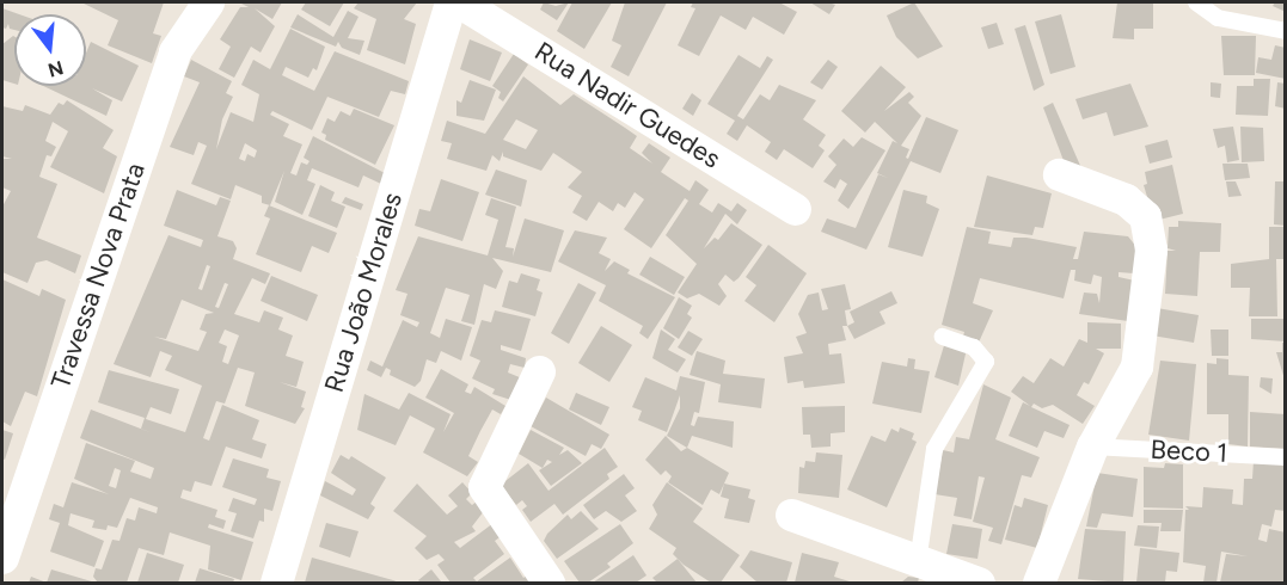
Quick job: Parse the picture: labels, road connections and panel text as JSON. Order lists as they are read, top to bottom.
{
  "streets": {
    "street": ["Rua Nadir Guedes", "Travessa Nova Prata", "Rua João Morales"],
    "lane": ["Beco 1"]
  },
  "north": "bottom"
}
